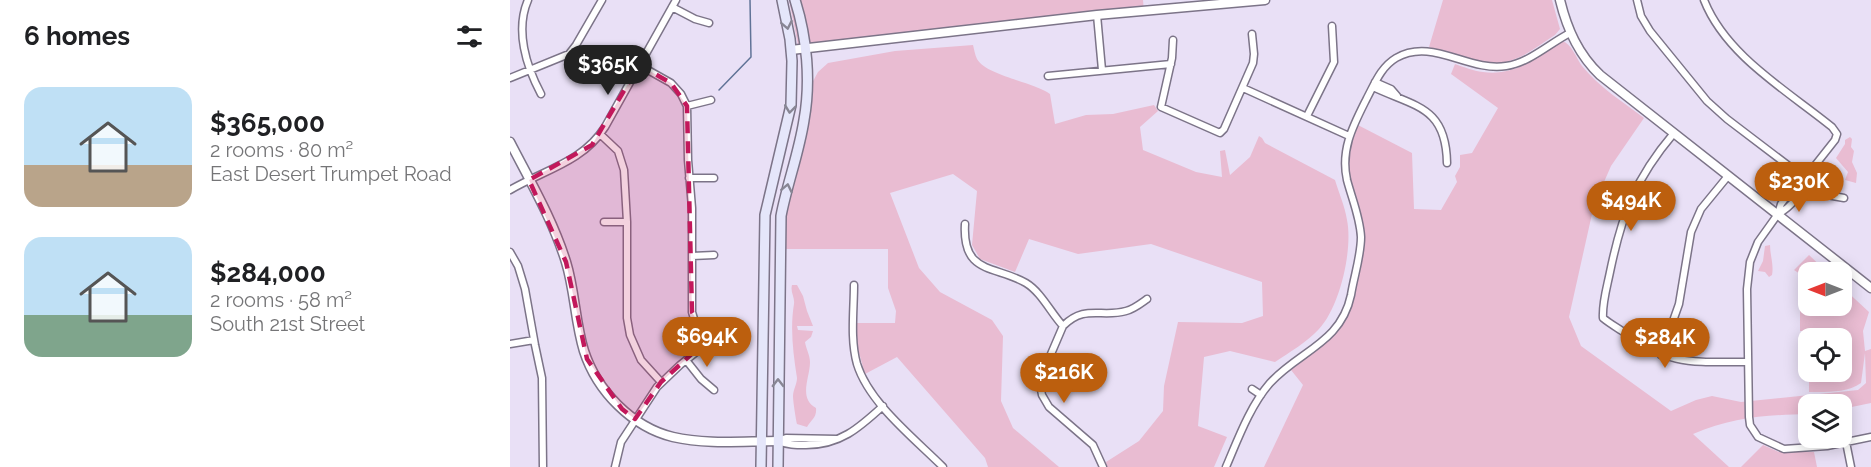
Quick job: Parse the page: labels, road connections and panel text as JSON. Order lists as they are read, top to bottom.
{
  "north": "left",
  "page": {
    "heading": "6 homes",
    "price": [
      "$365K",
      "$230K",
      "$494K",
      "$694K",
      "$284K",
      "$216K"
    ],
    "list": [
      {
        "name": "$365,000",
        "note": "2 rooms · 80 m² · East Desert Trumpet Road"
      },
      {
        "name": "$284,000",
        "note": "2 rooms · 58 m² · South 21st Street"
      }
    ]
  }
}
